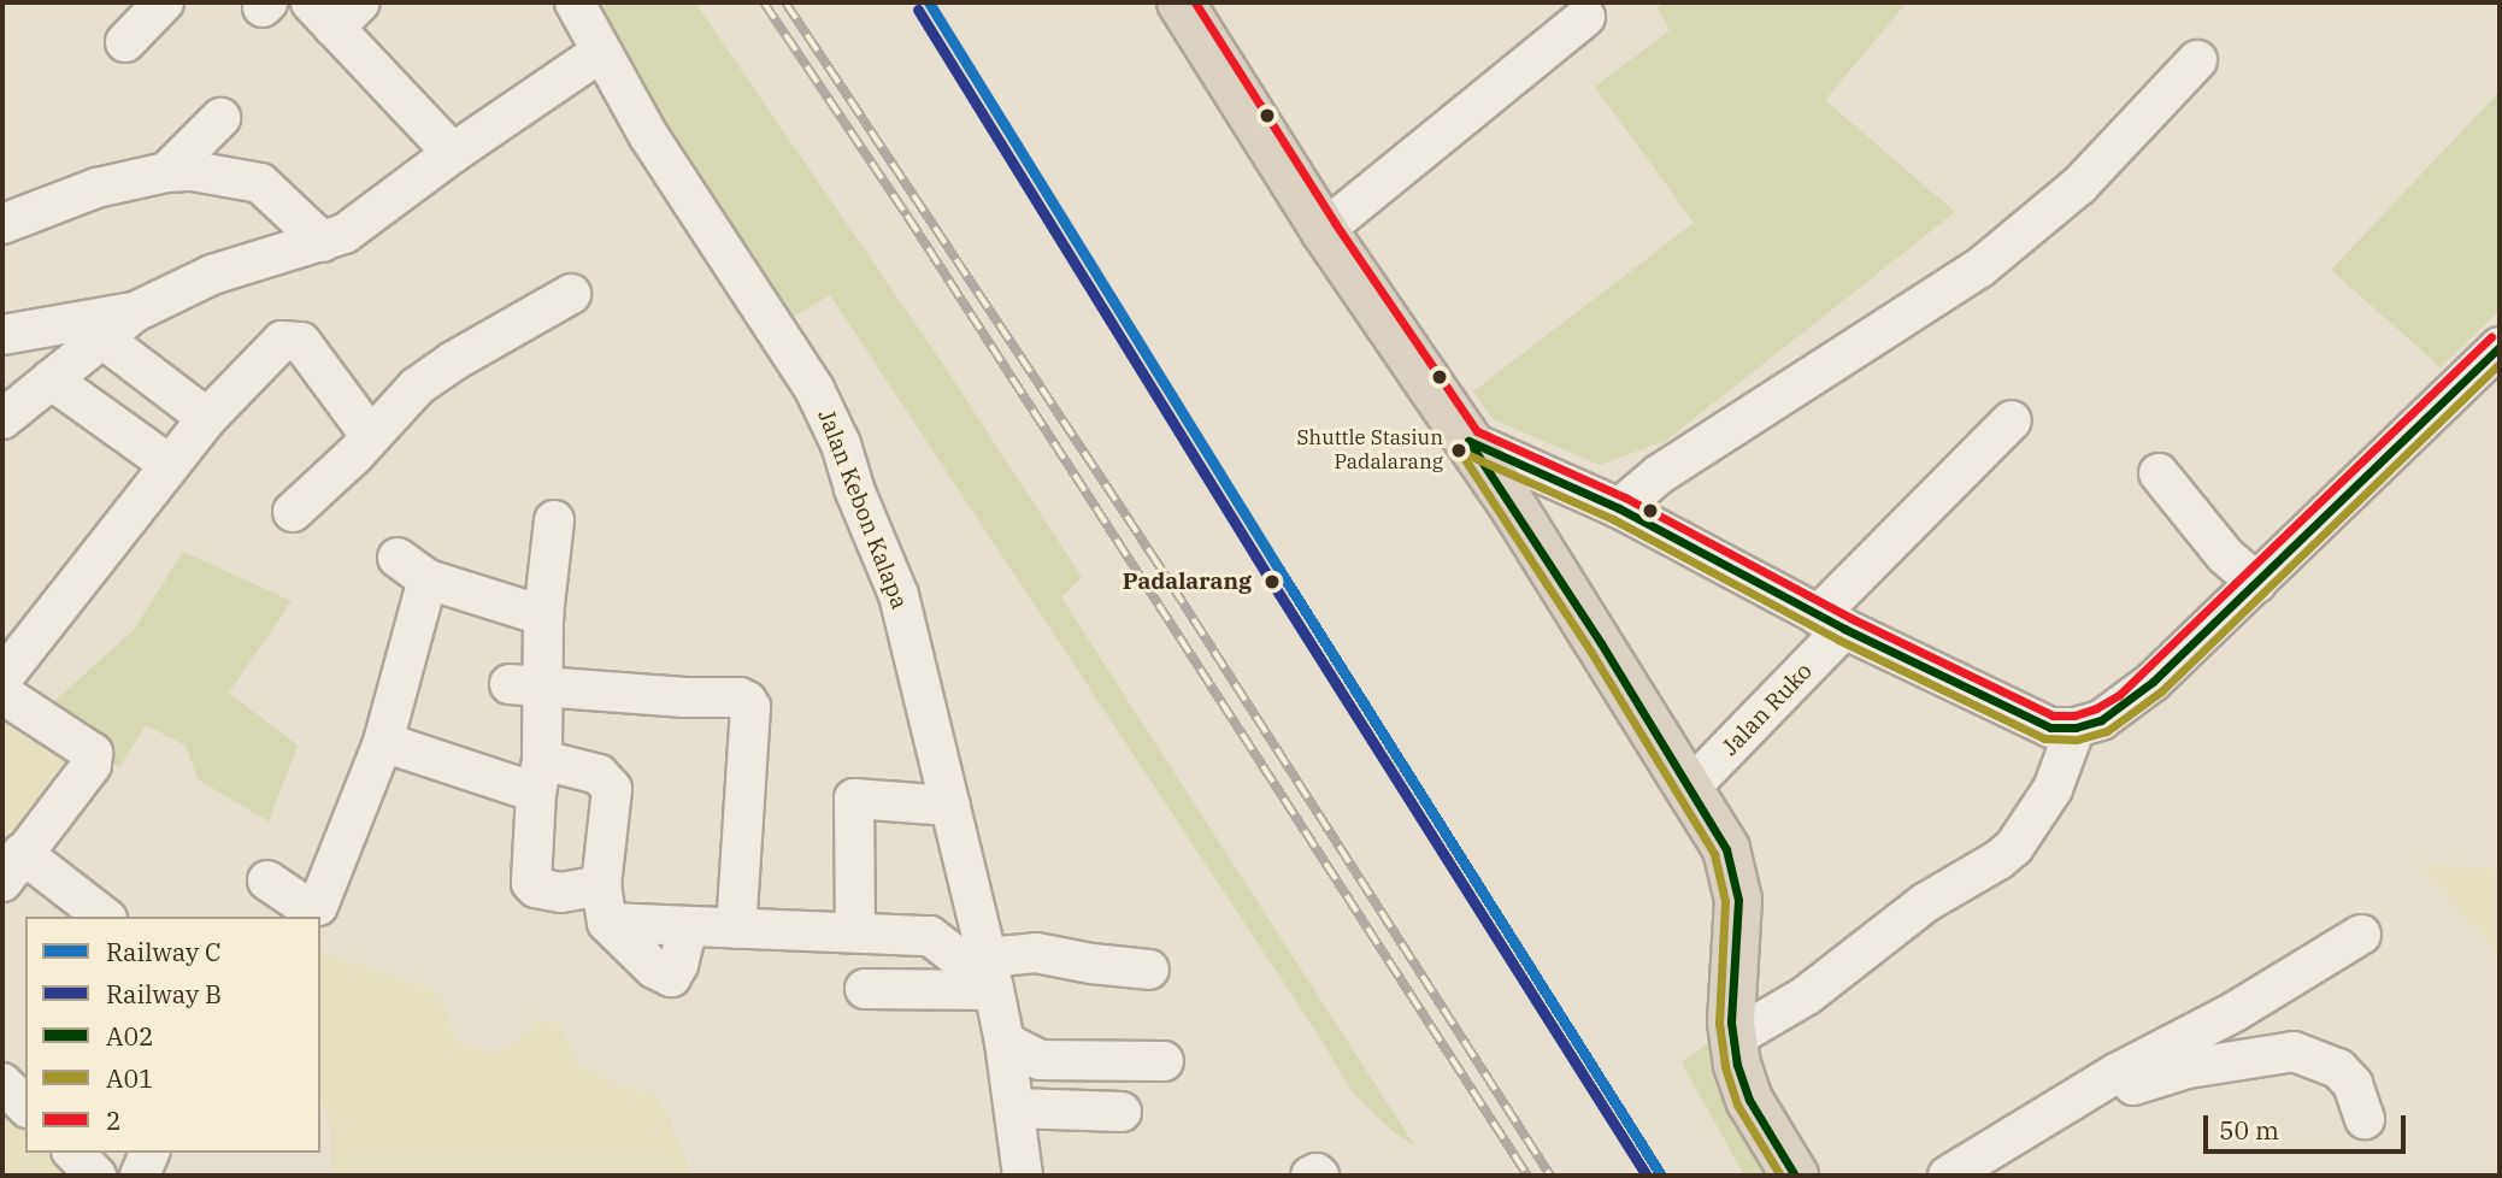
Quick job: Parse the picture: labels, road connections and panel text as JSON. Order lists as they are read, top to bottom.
{
  "streets": {
    "street": ["Jalan Kebon Kalapa", "Jalan Ruko"]
  },
  "places": ["Shuttle Stasiun Padalarang", "Padalarang"],
  "lines": [
    "rail line C",
    "transit line 2",
    "rail line B",
    "transit line A02",
    "transit line A01"
  ],
  "legend": [
    "Railway C",
    "Railway B",
    "A02",
    "A01",
    "2"
  ],
  "scale_bar": "50 m"
}
